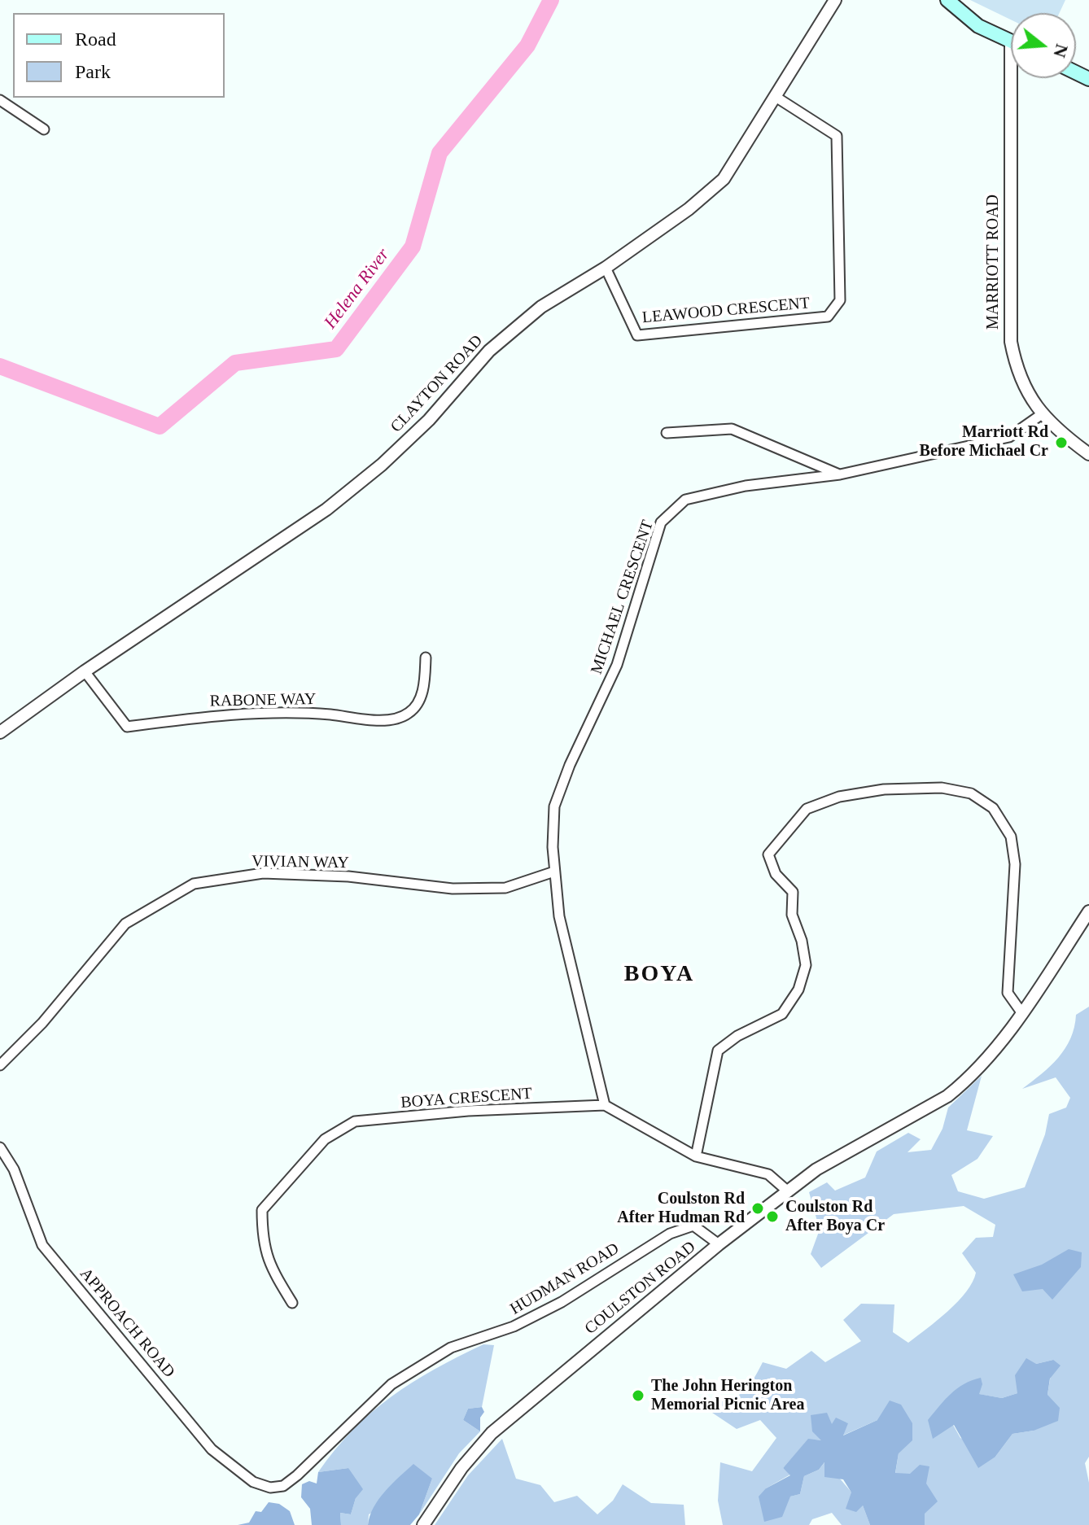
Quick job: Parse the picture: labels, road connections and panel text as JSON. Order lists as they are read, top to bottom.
{
  "streets": {
    "street": [
      "MARRIOTT ROAD",
      "LEAWOOD CRESCENT",
      "CLAYTON ROAD",
      "MICHAEL CRESCENT",
      "RABONE WAY",
      "VIVIAN WAY",
      "BOYA CRESCENT",
      "HUDMAN ROAD",
      "COULSTON ROAD",
      "APPROACH ROAD"
    ]
  },
  "crossings": [
    ["MARRIOTT ROAD", "MICHAEL CRESCENT"],
    ["LEAWOOD CRESCENT", "CLAYTON ROAD"],
    ["CLAYTON ROAD", "RABONE WAY"],
    ["MICHAEL CRESCENT", "VIVIAN WAY"],
    ["MICHAEL CRESCENT", "BOYA CRESCENT"],
    ["HUDMAN ROAD", "COULSTON ROAD"],
    ["HUDMAN ROAD", "APPROACH ROAD"]
  ],
  "districts": ["BOYA"],
  "water": ["Helena River"],
  "places": [
    "Marriott Rd Before Michael Cr",
    "Coulston Rd After Hudman Rd",
    "Coulston Rd After Boya Cr",
    "The John Herington Memorial Picnic Area"
  ],
  "legend": ["Road", "Park"],
  "north": "right"
}
